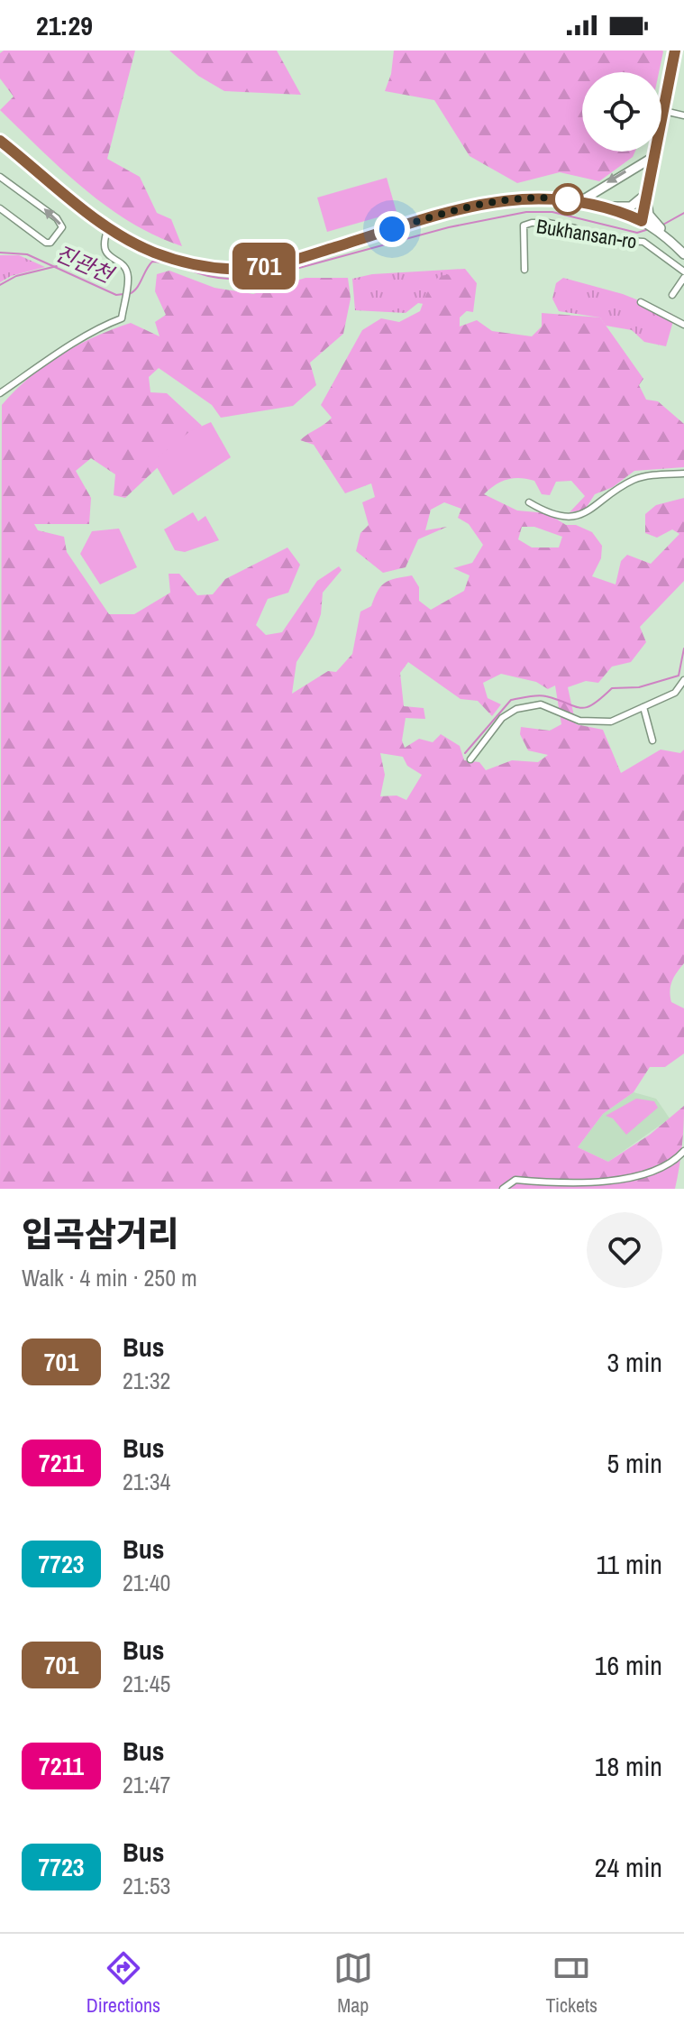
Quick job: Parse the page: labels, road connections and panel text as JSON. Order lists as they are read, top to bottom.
{
  "streets": {
    "main road": ["Bukhansan-ro"]
  },
  "water": ["진관천"],
  "lines": ["bus line 701"],
  "page": {
    "status": "21:29",
    "on_map": "701",
    "heading": ["입곡삼거리", "Walk · 4 min · 250 m"],
    "list": [
      {
        "mark": "701",
        "name": "Bus",
        "note": "21:32",
        "value": "3 min"
      },
      {
        "mark": "7211",
        "name": "Bus",
        "note": "21:34",
        "value": "5 min"
      },
      {
        "mark": "7723",
        "name": "Bus",
        "note": "21:40",
        "value": "11 min"
      },
      {
        "mark": "701",
        "name": "Bus",
        "note": "21:45",
        "value": "16 min"
      },
      {
        "mark": "7211",
        "name": "Bus",
        "note": "21:47",
        "value": "18 min"
      },
      {
        "mark": "7723",
        "name": "Bus",
        "note": "21:53",
        "value": "24 min"
      }
    ],
    "tabs": ["Directions", "Map", "Tickets"]
  }
}
